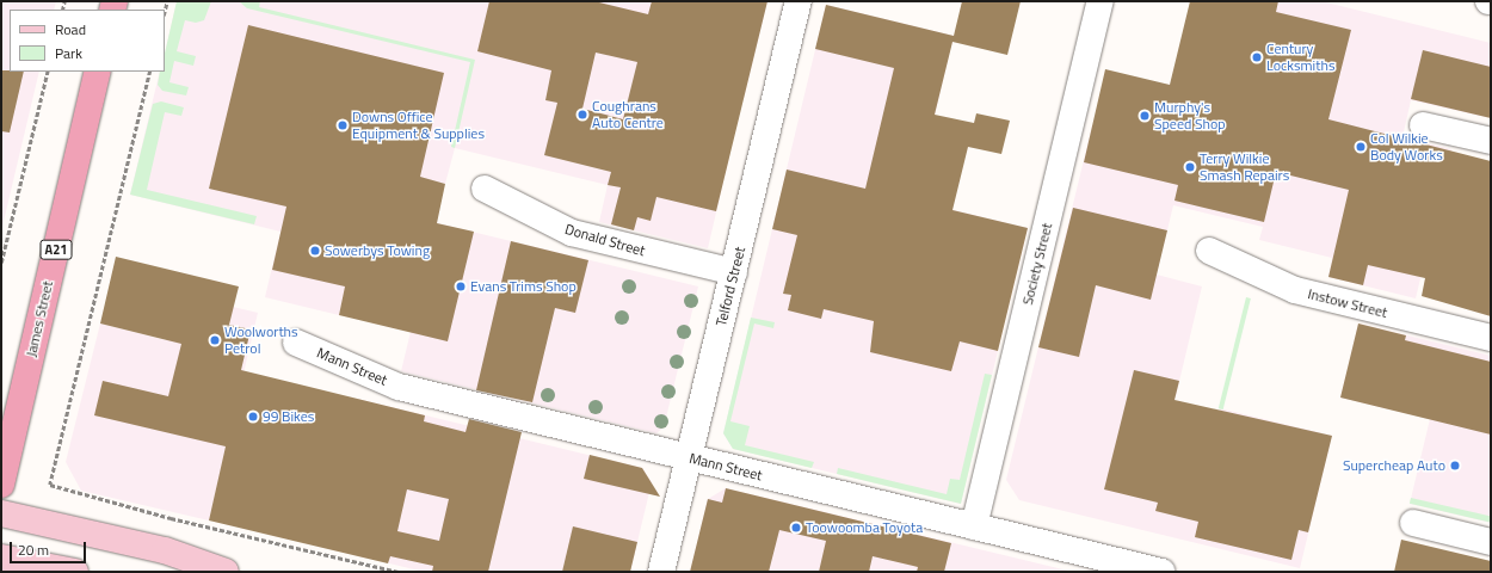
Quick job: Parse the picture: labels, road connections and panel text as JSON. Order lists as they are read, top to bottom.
{
  "streets": {
    "highway": ["A21", "James Street"],
    "street": [
      "Donald Street",
      "Society Street",
      "Telford Street",
      "Instow Street",
      "Mann Street"
    ]
  },
  "crossings": [
    ["Donald Street", "Telford Street"],
    ["Society Street", "Mann Street"],
    ["Telford Street", "Mann Street"]
  ],
  "places": [
    "Century Locksmiths",
    "Coughrans Auto Centre",
    "Murphy's Speed Shop",
    "Downs Office Equipment & Supplies",
    "Col Wilkie Body Works",
    "Terry Wilkie Smash Repairs",
    "Sowerbys Towing",
    "Evans Trims Shop",
    "Woolworths Petrol",
    "99 Bikes",
    "Supercheap Auto",
    "Toowoomba Toyota"
  ],
  "legend": ["Road", "Park"],
  "scale_bar": "20 m"
}
